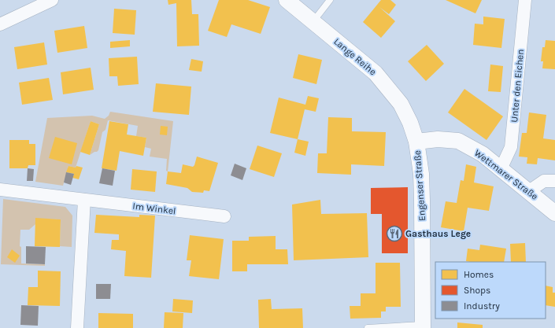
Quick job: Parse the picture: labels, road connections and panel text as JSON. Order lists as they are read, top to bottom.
{
  "streets": {
    "street": [
      "Lange Reihe",
      "Unter den Eichen",
      "Wettmarer Straße",
      "Engenser Straße",
      "Im Winkel"
    ]
  },
  "crossings": [
    ["Lange Reihe", "Wettmarer Straße"],
    ["Lange Reihe", "Engenser Straße"],
    ["Unter den Eichen", "Wettmarer Straße"],
    ["Wettmarer Straße", "Engenser Straße"]
  ],
  "places": {
    "restaurant": ["Gasthaus Lege"]
  },
  "legend": ["Homes", "Shops", "Industry"]
}
